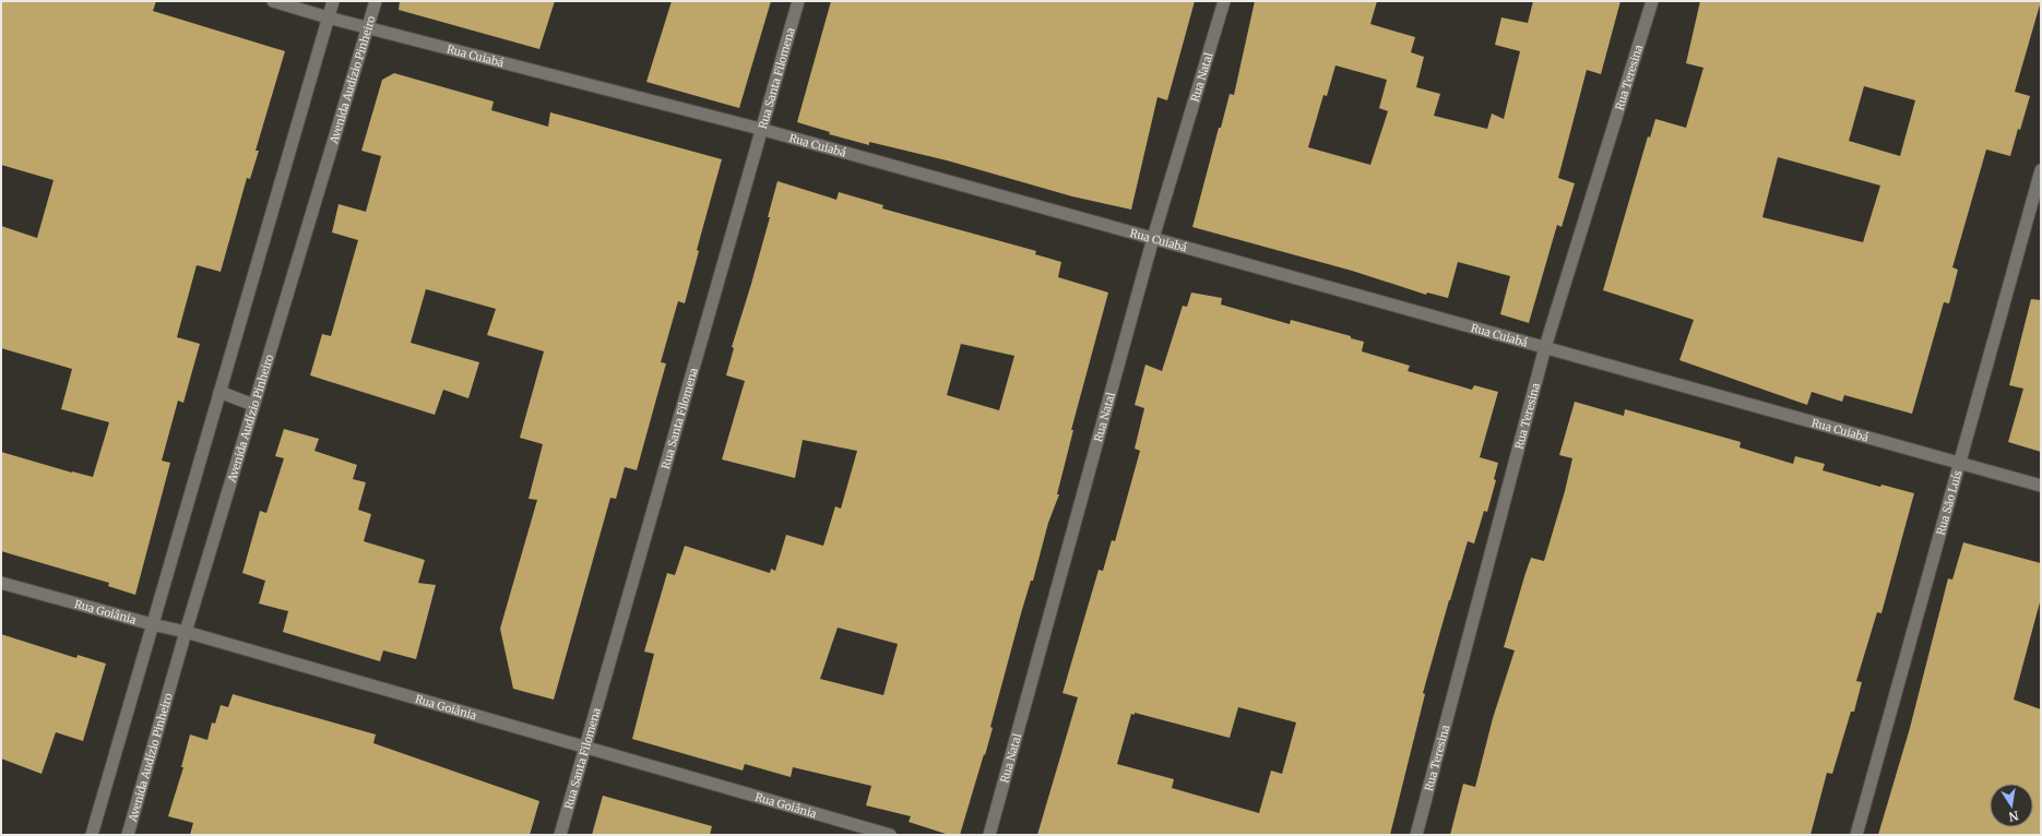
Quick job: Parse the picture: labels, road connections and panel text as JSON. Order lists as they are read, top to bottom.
{
  "streets": {
    "street": [
      "Rua Cuiabá",
      "Rua Santa Filomena",
      "Rua Natal",
      "Rua Teresina",
      "Avenida Audízio Pinheiro",
      "Rua São Luís",
      "Rua Goiânia"
    ]
  },
  "crossings": [
    ["Rua Cuiabá", "Rua Santa Filomena"],
    ["Rua Cuiabá", "Rua Natal"],
    ["Rua Cuiabá", "Rua Teresina"],
    ["Rua Cuiabá", "Avenida Audízio Pinheiro"],
    ["Rua Cuiabá", "Rua São Luís"],
    ["Rua Santa Filomena", "Rua Goiânia"],
    ["Avenida Audízio Pinheiro", "Rua Goiânia"]
  ],
  "north": "bottom"
}
